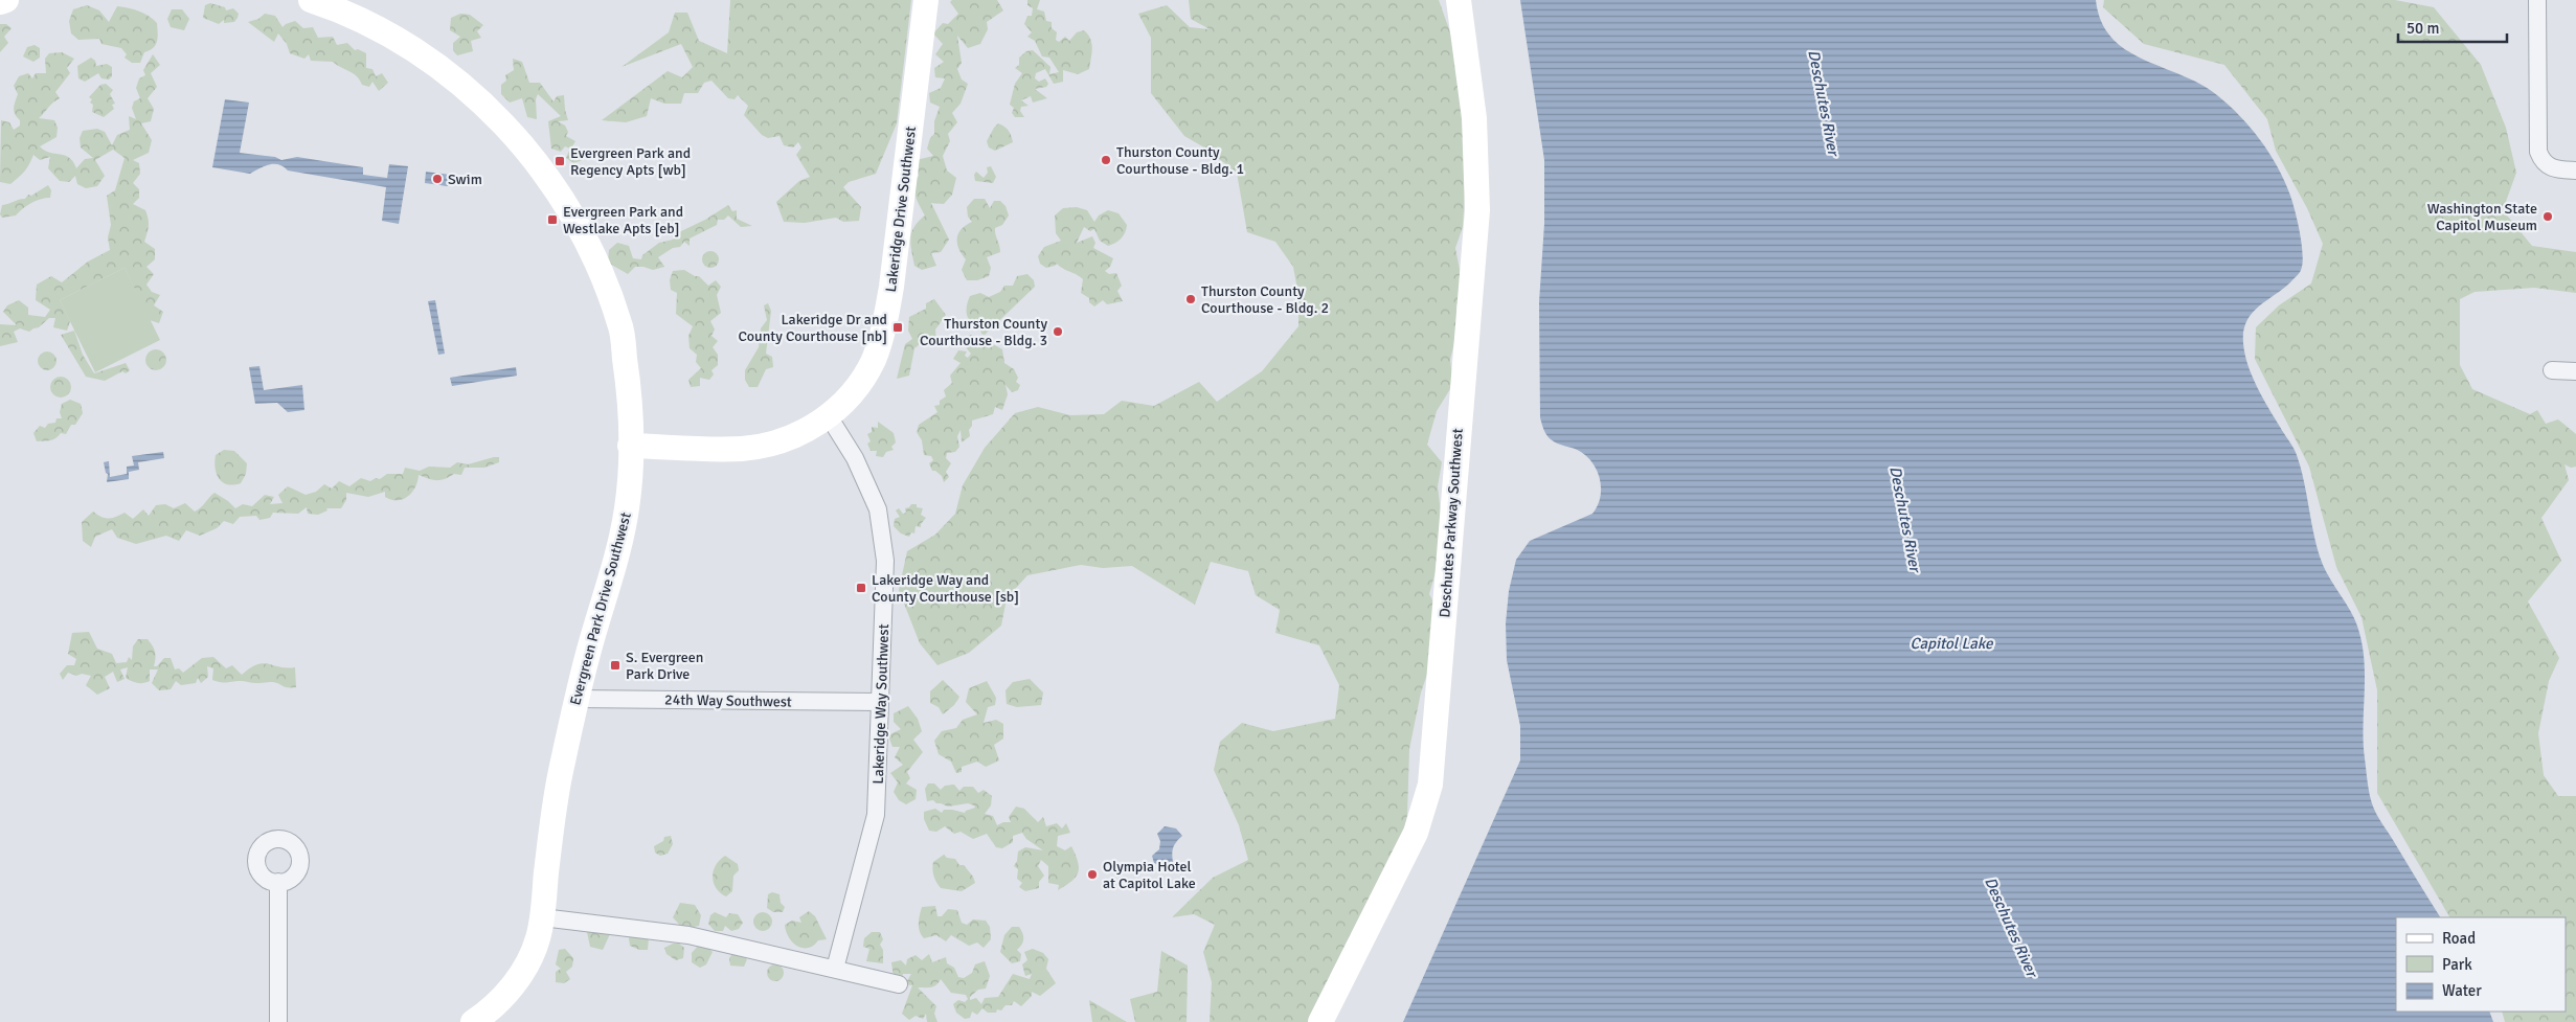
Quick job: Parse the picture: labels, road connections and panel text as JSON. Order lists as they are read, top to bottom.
{
  "streets": {
    "street": [
      "Lakeridge Drive Southwest",
      "Deschutes Parkway Southwest",
      "Evergreen Park Drive Southwest",
      "24th Way Southwest",
      "Lakeridge Way Southwest"
    ]
  },
  "crossings": [
    ["Lakeridge Drive Southwest", "Evergreen Park Drive Southwest"],
    ["Lakeridge Drive Southwest", "Lakeridge Way Southwest"],
    ["Evergreen Park Drive Southwest", "24th Way Southwest"],
    ["24th Way Southwest", "Lakeridge Way Southwest"]
  ],
  "water": ["Deschutes River", "Capitol Lake"],
  "places": {
    "other": [
      "Thurston County Courthouse - Bldg. 1",
      "Swim",
      "Washington State Capitol Museum",
      "Thurston County Courthouse - Bldg. 2",
      "Thurston County Courthouse - Bldg. 3",
      "Olympia Hotel at Capitol Lake"
    ],
    "transit": [
      "Evergreen Park and Regency Apts [wb]",
      "Evergreen Park and Westlake Apts [eb]",
      "Lakeridge Dr and County Courthouse [nb]",
      "Lakeridge Way and County Courthouse [sb]",
      "S. Evergreen Park Drive"
    ]
  },
  "legend": ["Road", "Park", "Water"],
  "scale_bar": "50 m"
}
